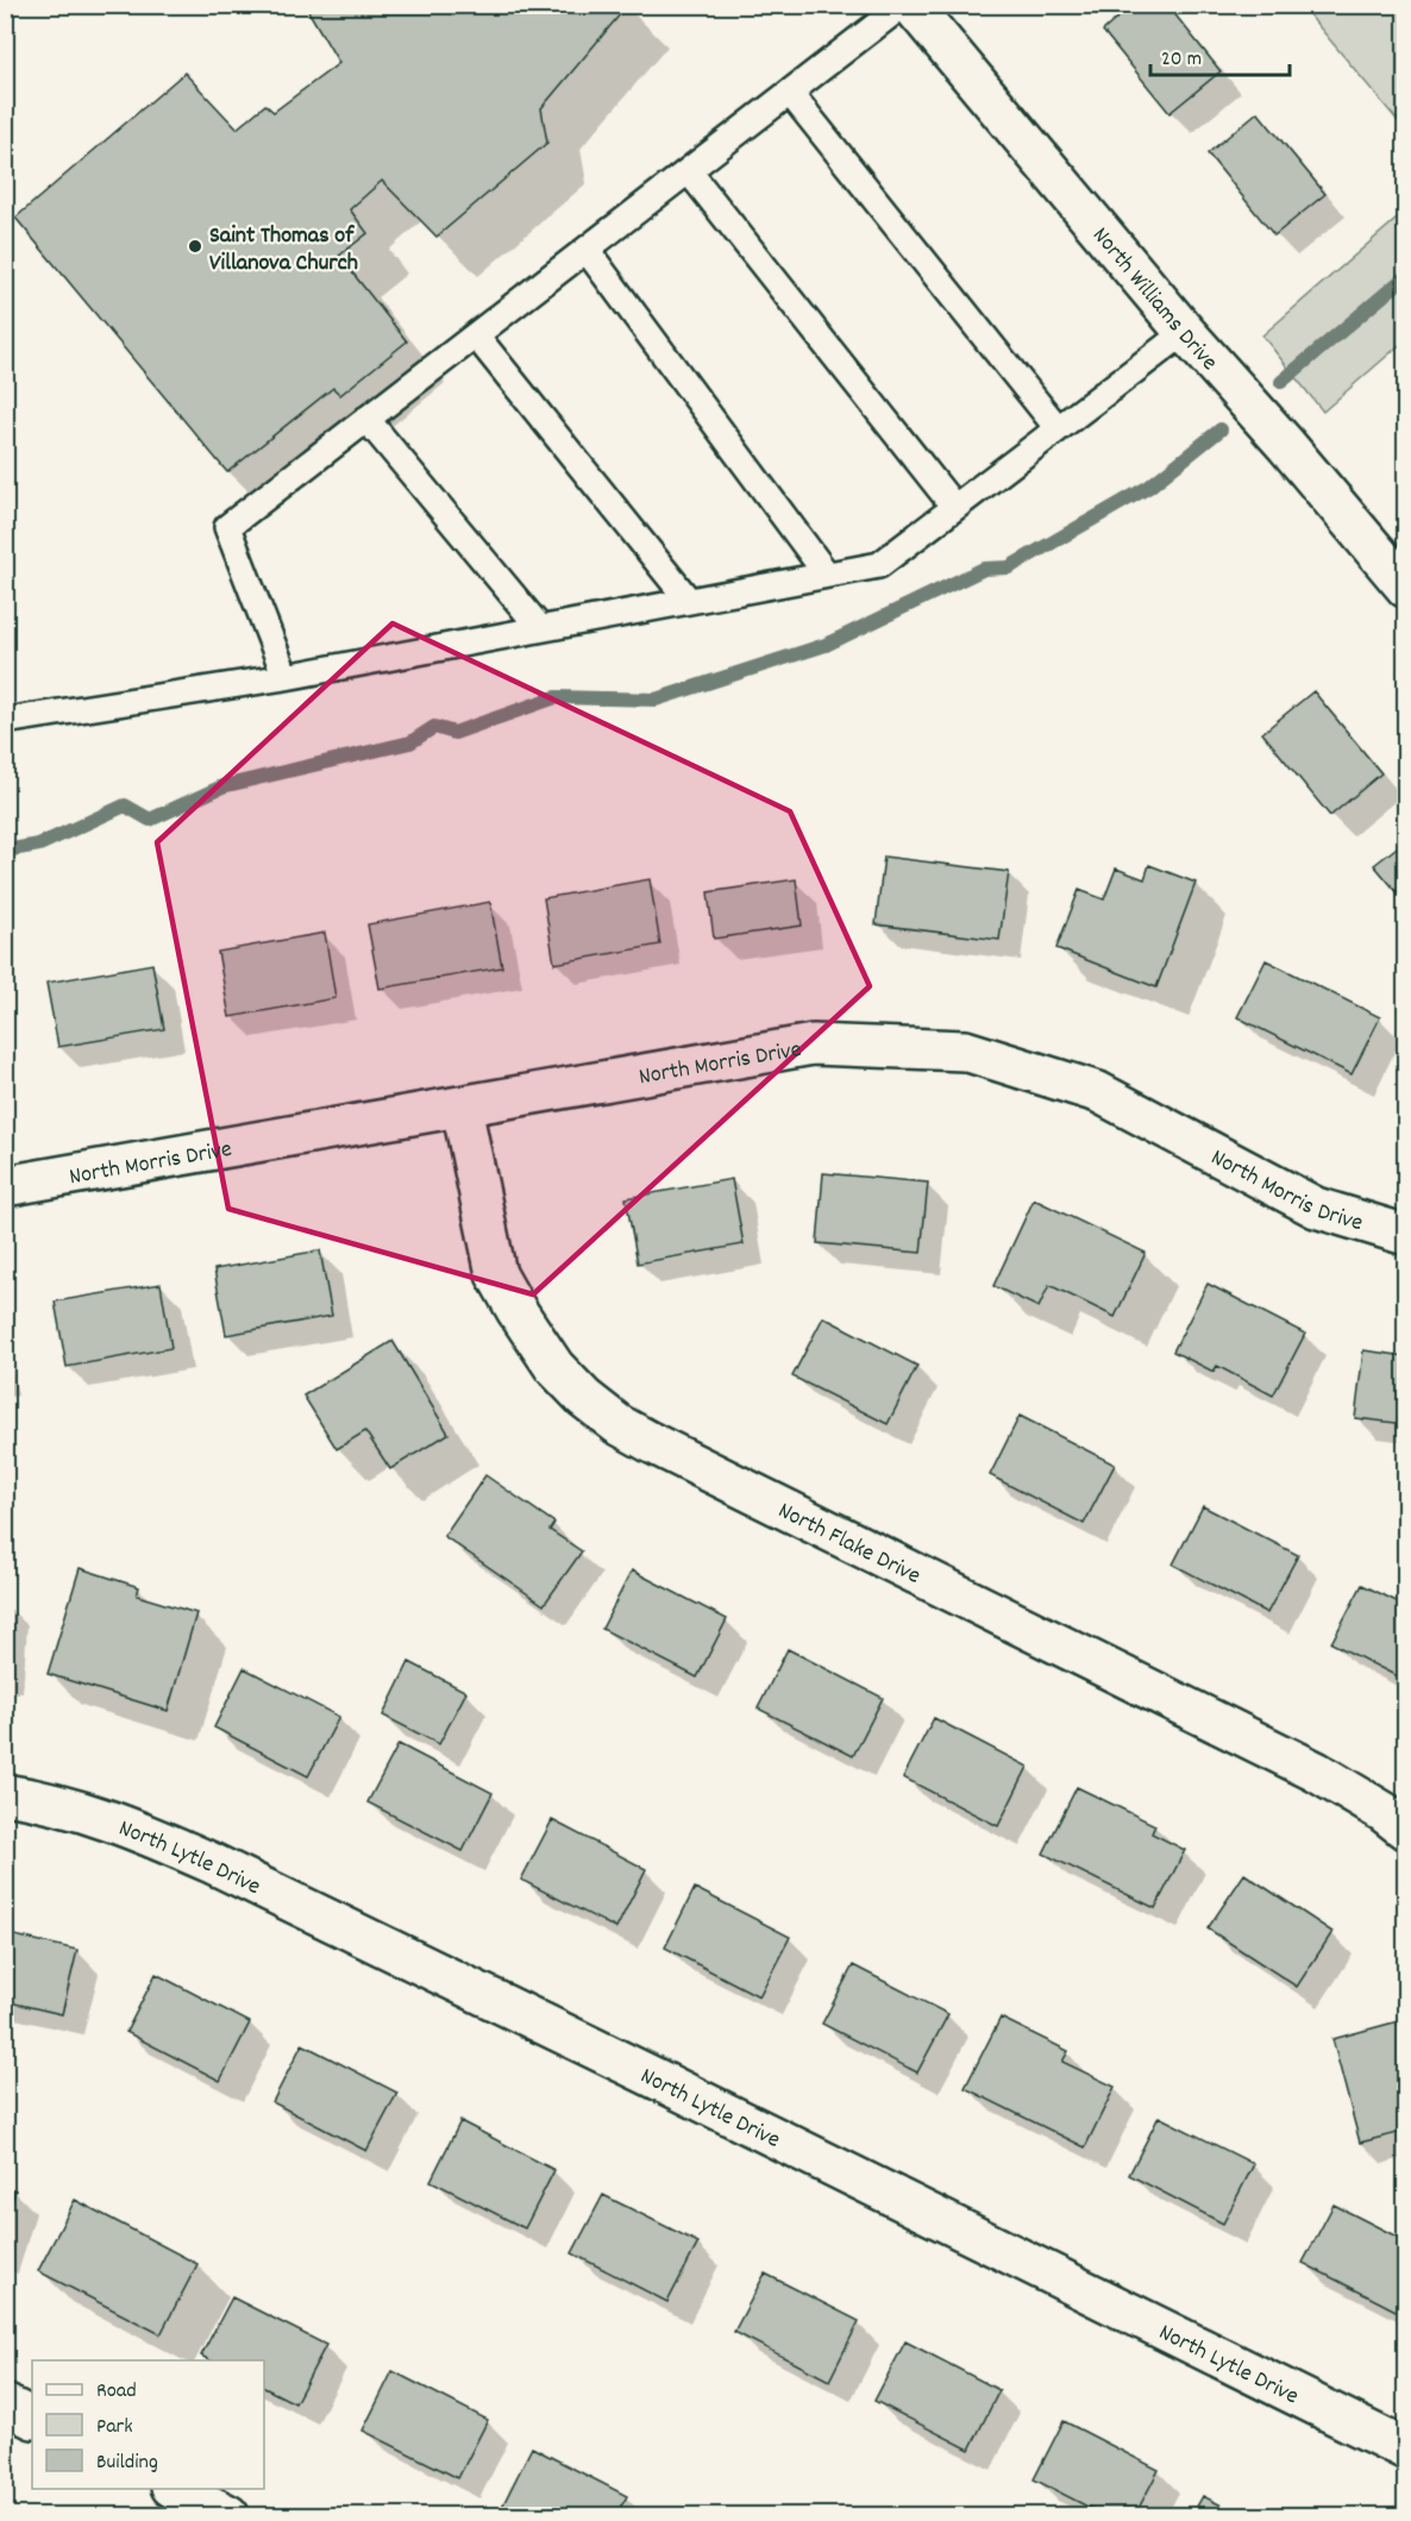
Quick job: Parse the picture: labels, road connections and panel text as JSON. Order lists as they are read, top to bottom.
{
  "streets": {
    "street": [
      "North Williams Drive",
      "North Morris Drive",
      "North Flake Drive",
      "North Lytle Drive"
    ]
  },
  "crossings": [
    ["North Morris Drive", "North Flake Drive"]
  ],
  "places": ["Saint Thomas of Villanova Church"],
  "legend": ["Road", "Park", "Building"],
  "scale_bar": "20 m"
}
